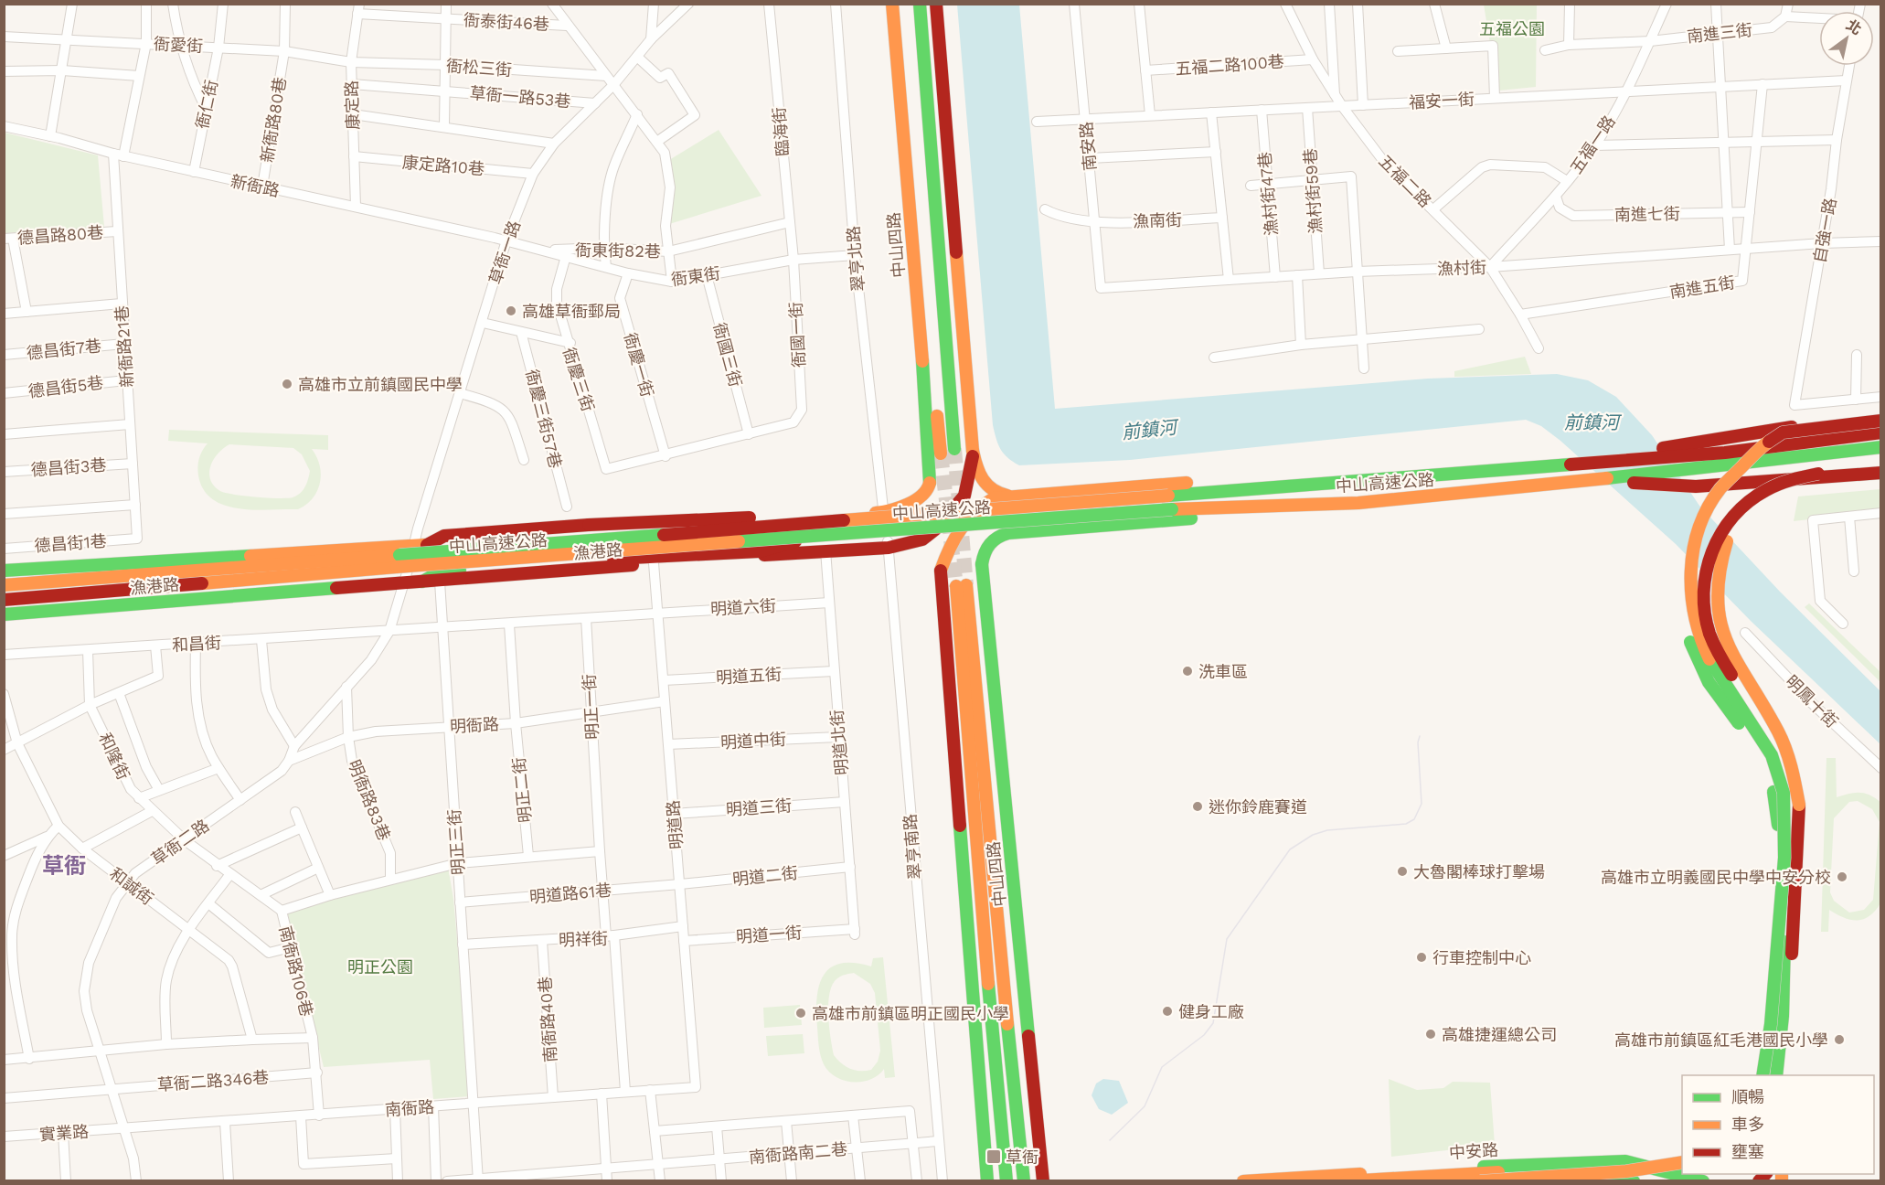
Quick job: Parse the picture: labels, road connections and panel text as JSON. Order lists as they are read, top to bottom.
{
  "streets": {
    "main road": [
      "中山四路",
      "中山高速公路",
      "漁港路",
      "中安路"
    ],
    "street": [
      "衙泰街46巷",
      "南進三街",
      "衙愛街",
      "五福二路100巷",
      "衙松三街",
      "草衙一路53巷",
      "福安一街",
      "衙仁街",
      "康定路",
      "新衙路80巷",
      "臨海街",
      "五福一路",
      "南安路",
      "康定路10巷",
      "五福二路",
      "新衙路",
      "漁村街59巷",
      "漁村街47巷",
      "南進七街",
      "漁南街",
      "自強一路",
      "德昌路80巷",
      "衙東街82巷",
      "草衙一路",
      "翠亨北路",
      "漁村街",
      "衙東街",
      "南進五街",
      "衙國一街",
      "新衙路21巷",
      "德昌街7巷",
      "衙國三街",
      "衙慶一街",
      "衙慶三街",
      "德昌街5巷",
      "衙慶三街57巷",
      "德昌街3巷",
      "德昌街1巷",
      "明道六街",
      "和昌街",
      "明道五街",
      "明鳳十街",
      "明正一街",
      "明衙路",
      "明道中街",
      "明道北街",
      "和隆街",
      "明正二街",
      "明衙路83巷",
      "明道三街",
      "明道路",
      "草衙二路",
      "明正三街",
      "翠亨南路",
      "明道二街",
      "和誠街",
      "明道路61巷",
      "明道一街",
      "明祥街",
      "南衙路106巷",
      "南衙路40巷",
      "草衙二路346巷",
      "南衙路",
      "實業路",
      "南衙路南二巷"
    ]
  },
  "crossings": [
    ["衙泰街46巷", "康定路"],
    ["南進三街", "五福一路"],
    ["南進三街", "南進五街"],
    ["衙愛街", "衙松三街"],
    ["衙愛街", "衙仁街"],
    ["衙愛街", "康定路"],
    ["衙愛街", "新衙路80巷"],
    ["衙愛街", "新衙路21巷"],
    ["五福二路100巷", "五福二路"],
    ["衙松三街", "康定路"],
    ["草衙一路53巷", "康定路"],
    ["草衙一路53巷", "草衙一路"],
    ["福安一街", "五福一路"],
    ["福安一街", "南安路"],
    ["福安一街", "五福二路"],
    ["福安一街", "漁村街59巷"],
    ["福安一街", "漁村街47巷"],
    ["福安一街", "自強一路"],
    ["福安一街", "南進五街"],
    ["衙仁街", "新衙路"],
    ["康定路", "康定路10巷"],
    ["康定路", "新衙路"],
    ["新衙路80巷", "新衙路"],
    ["臨海街", "衙東街82巷"],
    ["臨海街", "衙東街"],
    ["臨海街", "衙國一街"],
    ["五福一路", "五福二路"],
    ["五福一路", "南進七街"],
    ["五福一路", "漁村街"],
    ["南安路", "漁南街"],
    ["南安路", "漁村街"],
    ["康定路10巷", "草衙一路"],
    ["五福二路", "漁村街"],
    ["五福二路", "南進五街"],
    ["新衙路", "草衙一路"],
    ["新衙路", "衙東街"],
    ["新衙路", "新衙路21巷"],
    ["漁村街59巷", "漁村街"],
    ["漁村街47巷", "漁村街"],
    ["南進七街", "南進五街"],
    ["自強一路", "漁村街"],
    ["德昌路80巷", "新衙路21巷"],
    ["中山四路", "中山高速公路"],
    ["中山四路", "漁港路"],
    ["衙東街82巷", "衙東街"],
    ["草衙一路", "衙東街"],
    ["草衙一路", "衙慶三街"],
    ["草衙一路", "漁港路"],
    ["草衙一路", "草衙二路"],
    ["翠亨北路", "衙東街"],
    ["翠亨北路", "漁港路"],
    ["翠亨北路", "翠亨南路"],
    ["漁村街", "南進五街"],
    ["衙東街", "衙國一街"],
    ["衙東街", "衙國三街"],
    ["衙東街", "衙慶一街"],
    ["衙國一街", "衙國三街"],
    ["新衙路21巷", "德昌街7巷"],
    ["新衙路21巷", "德昌街5巷"],
    ["新衙路21巷", "德昌街3巷"],
    ["新衙路21巷", "德昌街1巷"],
    ["衙慶一街", "衙慶三街"],
    ["衙慶三街", "衙慶三街57巷"],
    ["漁港路", "明道北街"],
    ["漁港路", "明道路"],
    ["漁港路", "草衙二路"],
    ["漁港路", "明正三街"],
    ["漁港路", "翠亨南路"],
    ["明道六街", "明正一街"],
    ["明道六街", "明道北街"],
    ["明道六街", "明道路"],
    ["和昌街", "和隆街"],
    ["和昌街", "草衙二路"],
    ["明道五街", "明道北街"],
    ["明道五街", "明道路"],
    ["明正一街", "明衙路"],
    ["明正一街", "明道路61巷"],
    ["明正一街", "明祥街"],
    ["明衙路", "明正二街"],
    ["明衙路", "明衙路83巷"],
    ["明衙路", "明道路"],
    ["明衙路", "草衙二路"],
    ["明衙路", "明正三街"],
    ["明道中街", "明道北街"],
    ["明道中街", "明道路"],
    ["明道北街", "明道三街"],
    ["明道北街", "明道二街"],
    ["明道北街", "明道一街"],
    ["和隆街", "草衙二路"],
    ["和隆街", "南衙路106巷"],
    ["明衙路83巷", "草衙二路"],
    ["明衙路83巷", "南衙路106巷"],
    ["明道三街", "明道路"],
    ["明道路", "明道二街"],
    ["明道路", "明道路61巷"],
    ["明道路", "明道一街"],
    ["明道路", "南衙路"],
    ["草衙二路", "和誠街"],
    ["草衙二路", "草衙二路346巷"],
    ["草衙二路", "南衙路"],
    ["草衙二路", "實業路"],
    ["明正三街", "明道路61巷"],
    ["明正三街", "明祥街"],
    ["明正三街", "南衙路106巷"],
    ["明正三街", "南衙路"],
    ["明正三街", "南衙路南二巷"],
    ["翠亨南路", "南衙路南二巷"],
    ["明道二街", "明道路61巷"],
    ["明祥街", "南衙路40巷"],
    ["明祥街", "南衙路"],
    ["南衙路106巷", "草衙二路346巷"],
    ["南衙路106巷", "南衙路"],
    ["南衙路40巷", "南衙路"],
    ["南衙路", "實業路"]
  ],
  "districts": ["草衙"],
  "water": ["前鎮河"],
  "parks": ["五福公園", "明正公園"],
  "places": {
    "other": [
      "高雄草衙郵局",
      "高雄市立前鎮國民中學",
      "洗車區",
      "迷你鈴鹿賽道",
      "大魯閣棒球打擊場",
      "高雄市立明義國民中學中安分校",
      "行車控制中心",
      "健身工廠",
      "高雄市前鎮區明正國民小學",
      "高雄捷運總公司",
      "高雄市前鎮區紅毛港國民小學"
    ],
    "transit": ["草衙"]
  },
  "legend": ["順暢", "車多", "壅塞"],
  "north": "top right"
}
